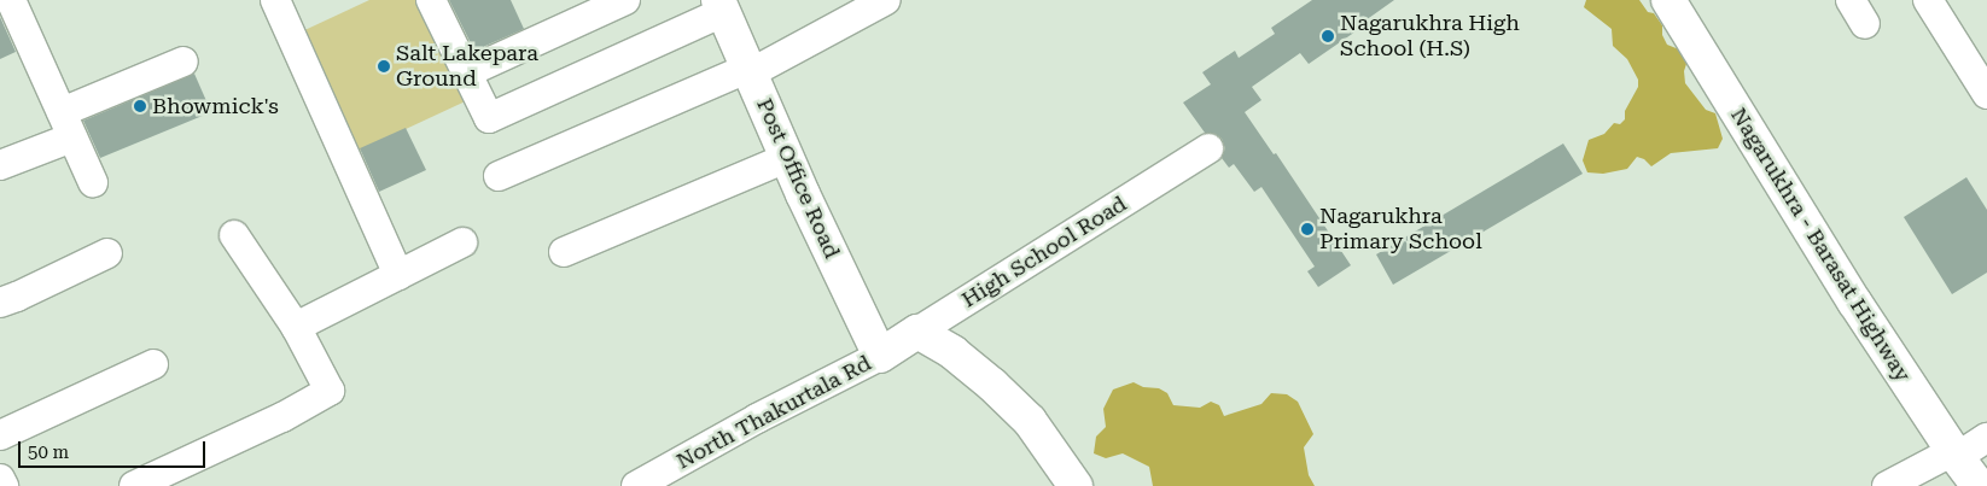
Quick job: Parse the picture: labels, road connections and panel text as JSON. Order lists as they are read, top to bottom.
{
  "streets": {
    "street": [
      "Post Office Road",
      "Nagarukhra - Barasat Highway",
      "High School Road",
      "North Thakurtala Rd"
    ]
  },
  "crossings": [
    ["Post Office Road", "High School Road"],
    ["Post Office Road", "North Thakurtala Rd"],
    ["High School Road", "North Thakurtala Rd"]
  ],
  "places": [
    "Nagarukhra High School (H.S)",
    "Salt Lakepara Ground",
    "Bhowmick's",
    "Nagarukhra Primary School"
  ],
  "scale_bar": "50 m"
}
